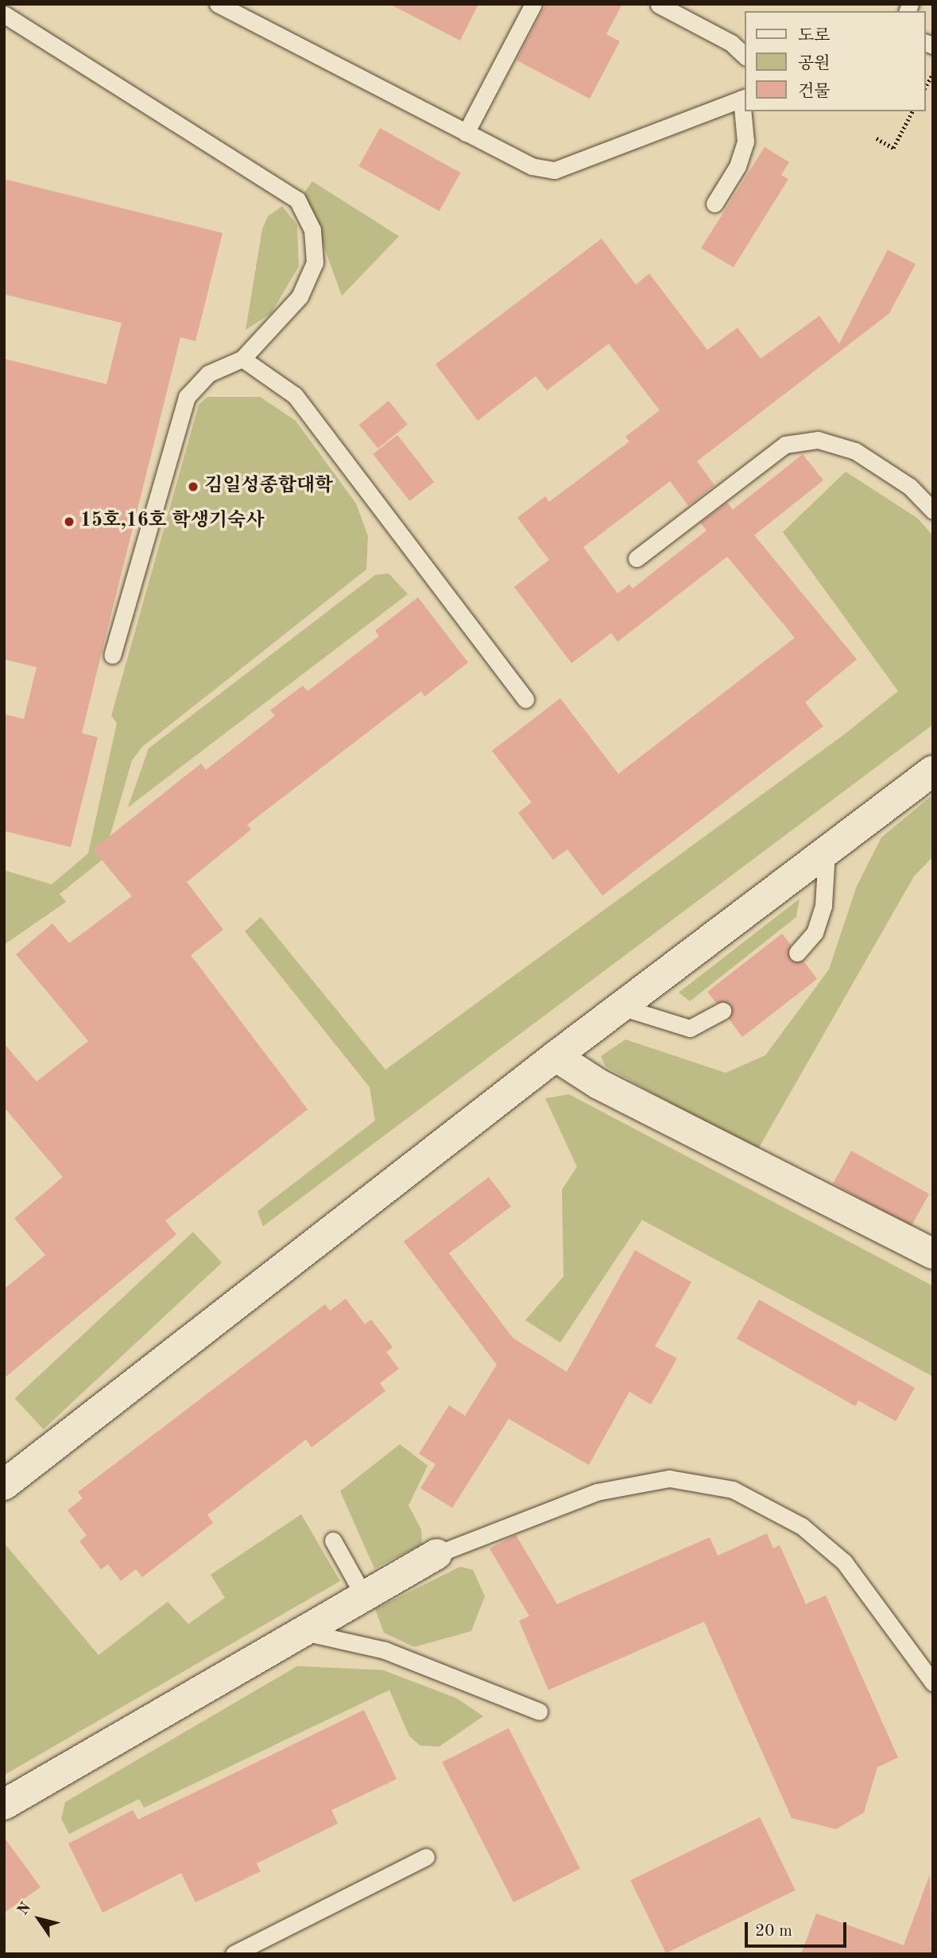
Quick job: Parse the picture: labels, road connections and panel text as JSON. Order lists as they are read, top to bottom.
{
  "places": ["김일성종합대학", "15호,16호 학생기숙사"],
  "legend": ["도로", "공원", "건물"],
  "scale_bar": "20 m",
  "north": "top left"
}
